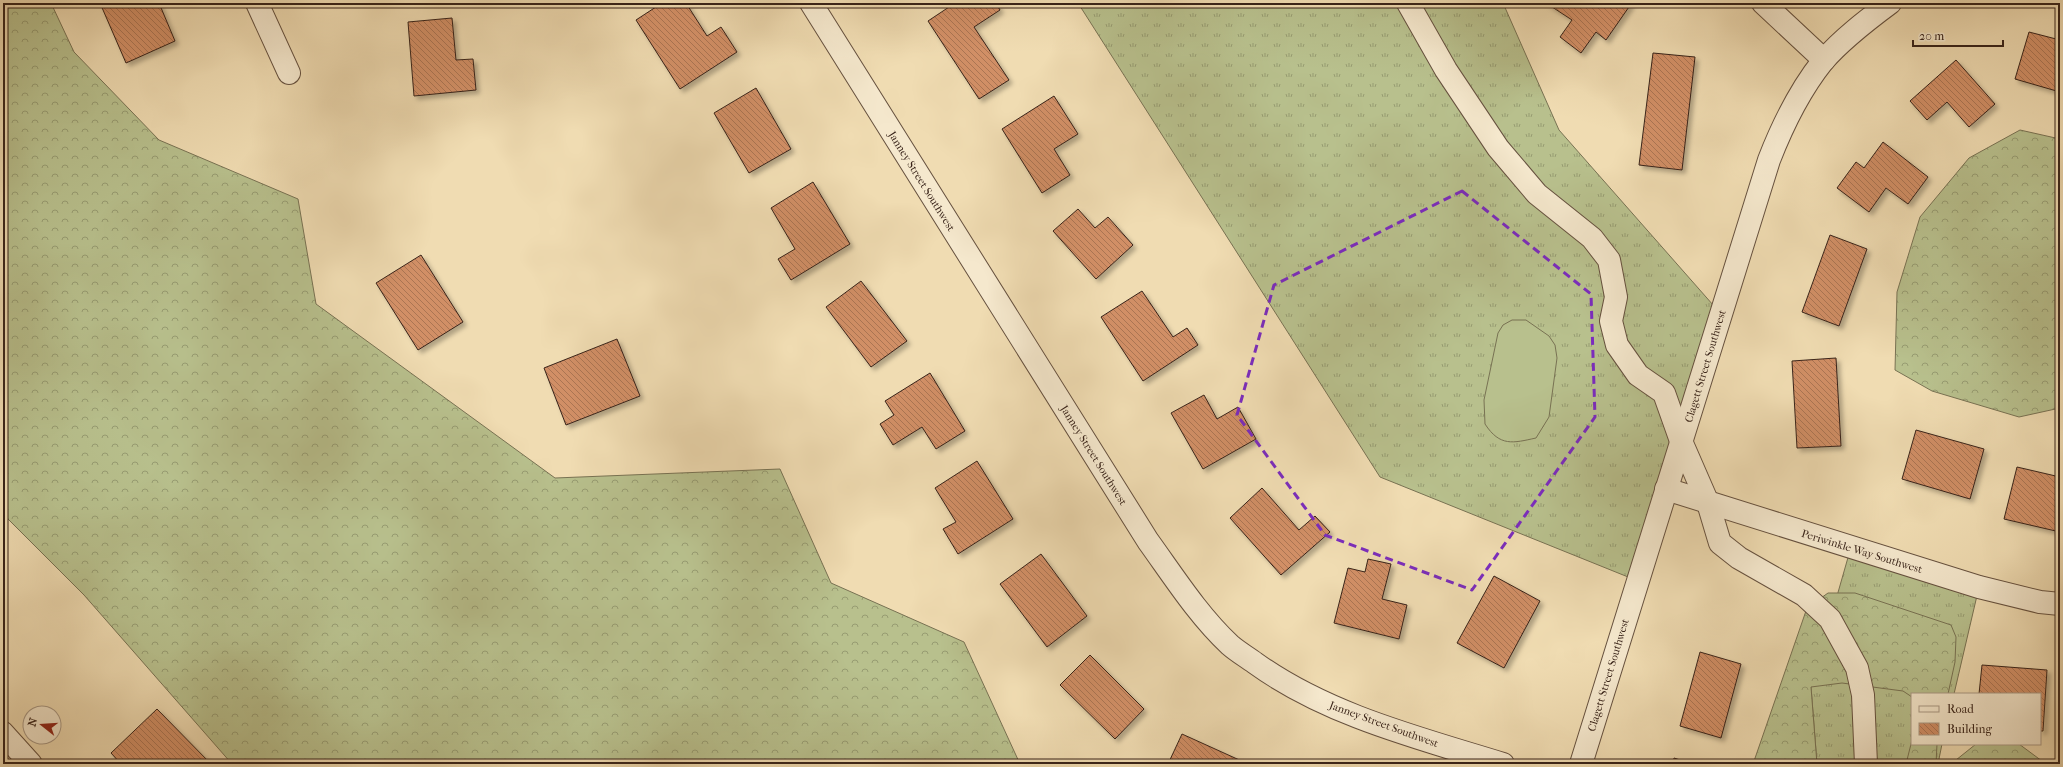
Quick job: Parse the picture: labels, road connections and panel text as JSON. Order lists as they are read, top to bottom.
{
  "streets": {
    "street": ["Janney Street Southwest", "Clagett Street Southwest", "Periwinkle Way Southwest"]
  },
  "crossings": [
    ["Clagett Street Southwest", "Periwinkle Way Southwest"]
  ],
  "legend": ["Road", "Building"],
  "scale_bar": "20 m",
  "north": "left"
}
